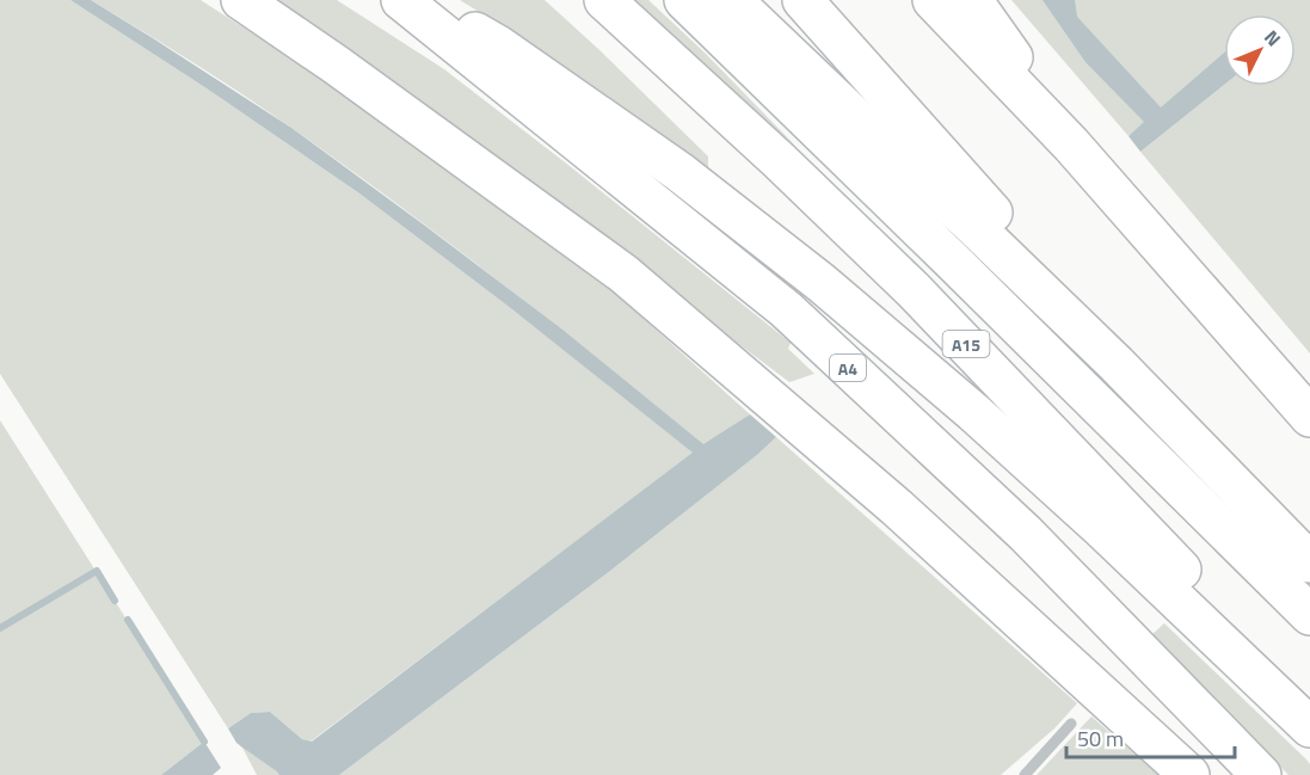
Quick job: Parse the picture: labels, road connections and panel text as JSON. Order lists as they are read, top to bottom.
{
  "streets": {
    "highway": ["A15", "A4"]
  },
  "scale_bar": "50 m",
  "north": "top right"
}
